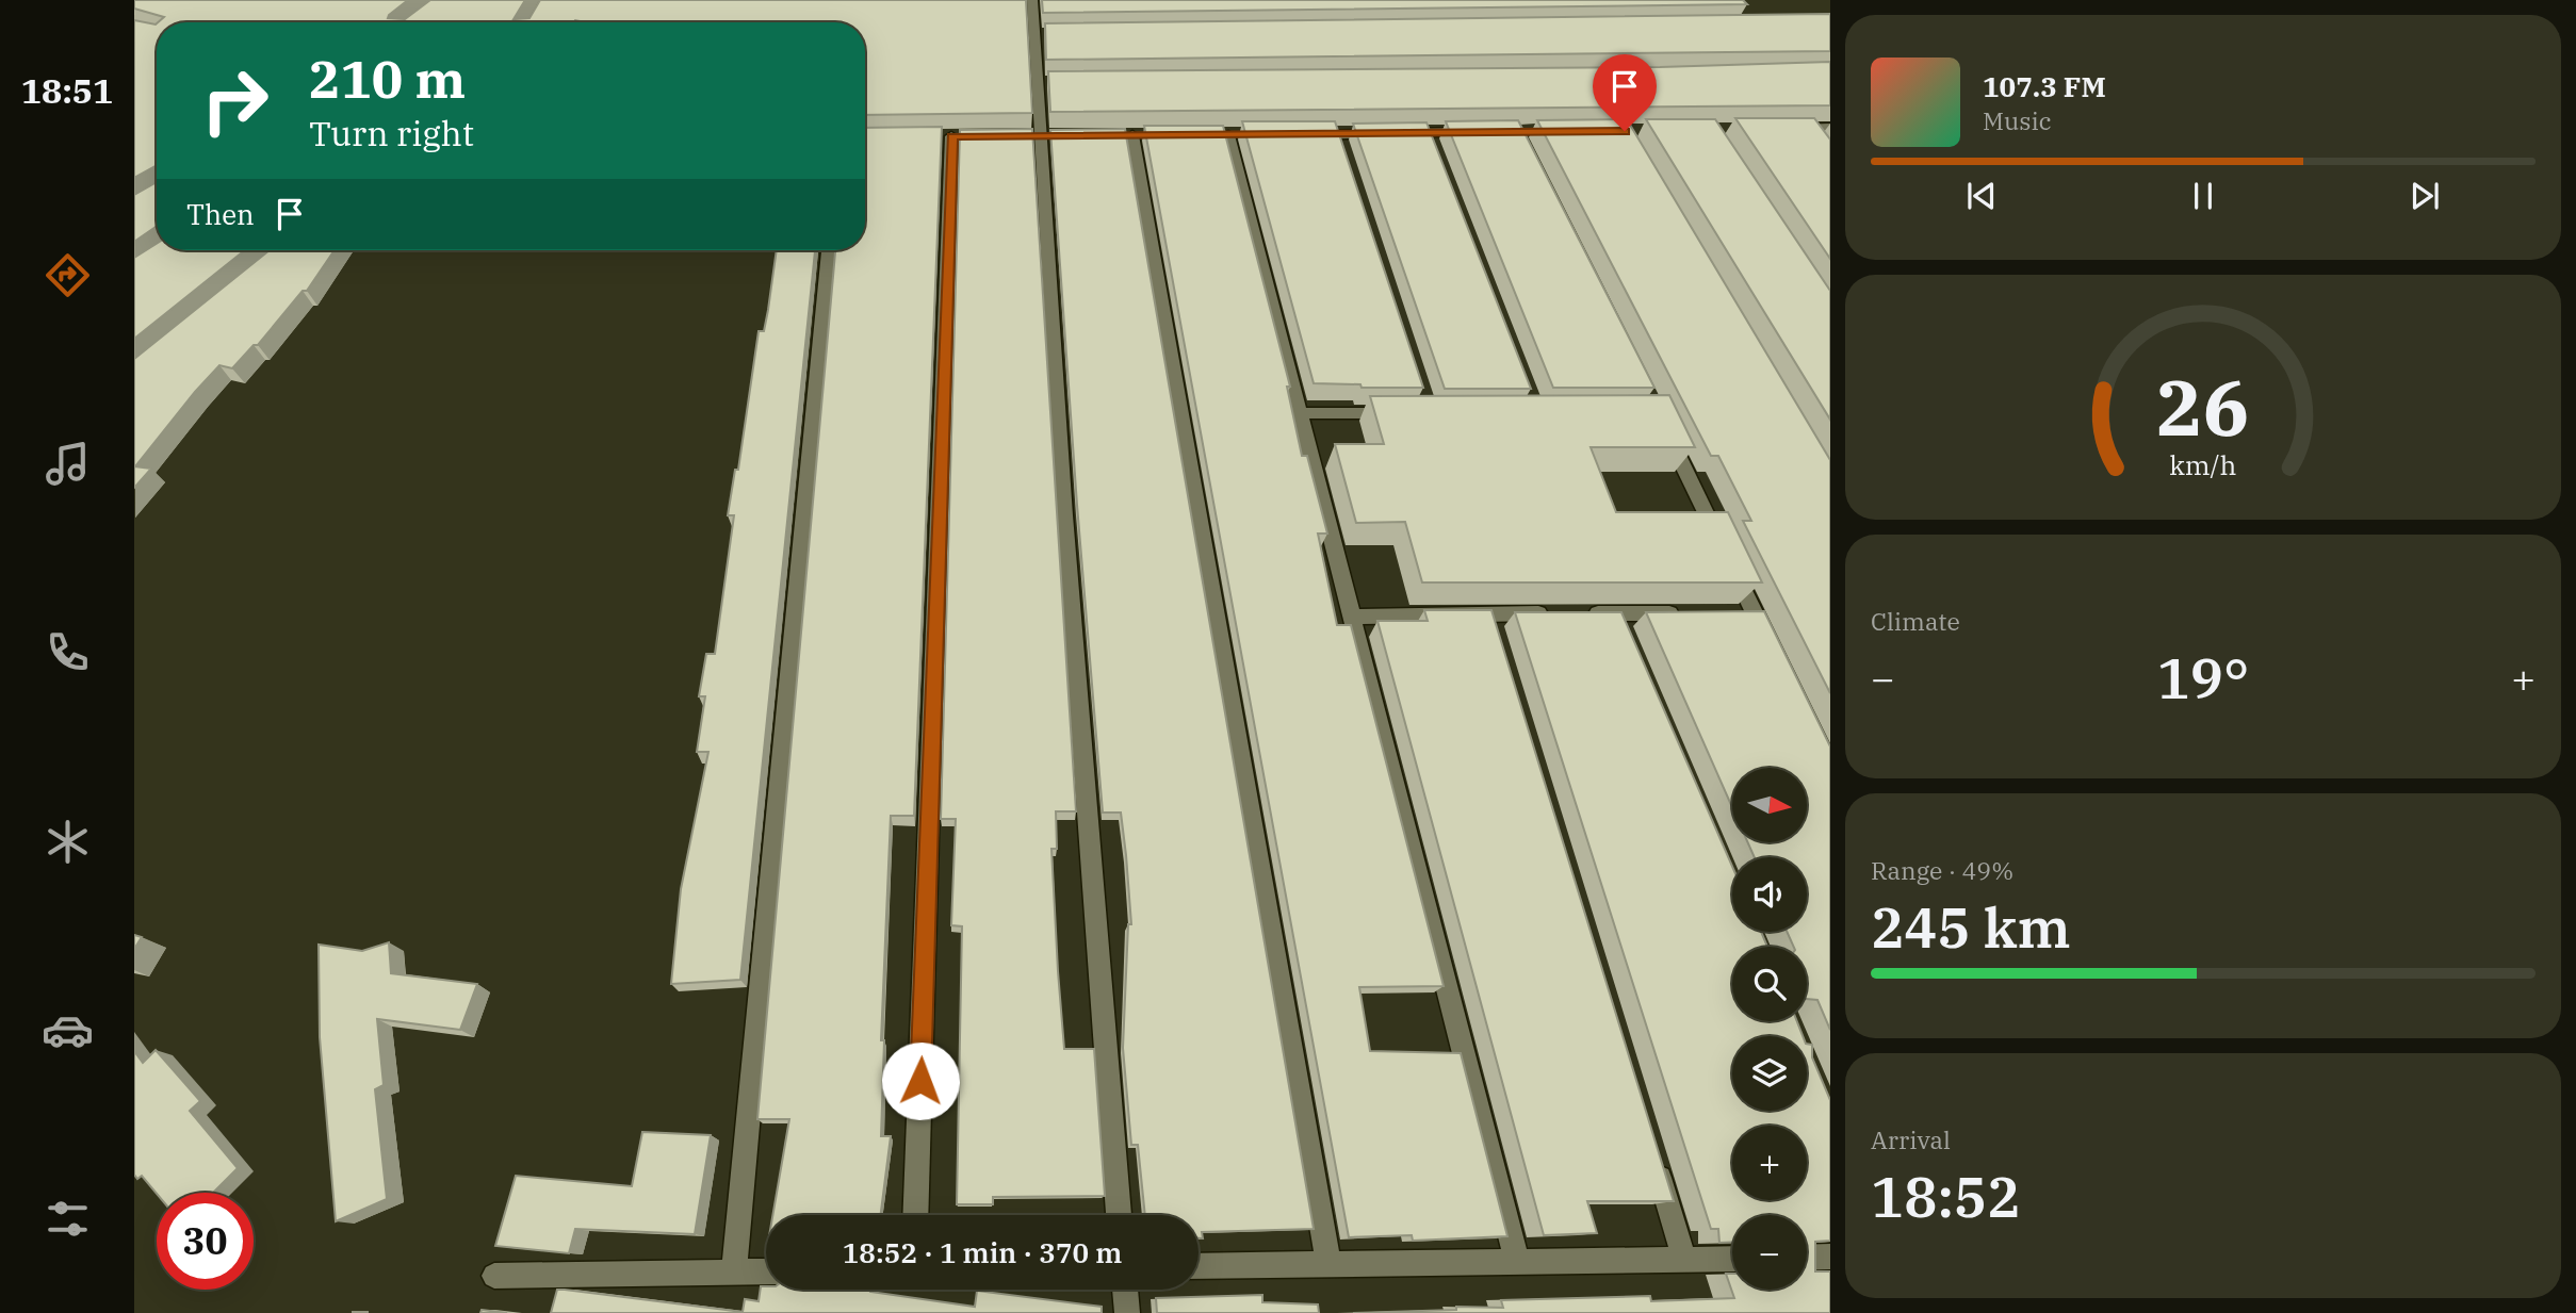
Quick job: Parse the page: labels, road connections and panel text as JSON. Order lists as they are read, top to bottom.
{
  "north": "right",
  "page": {
    "tabs": "18:51",
    "turn": ["210 m", "Turn right"],
    "song": ["107.3 FM", "Music"],
    "then": "Then",
    "tile": [
      "Climate",
      ["Range · 49%", "245 km"],
      ["Arrival", "18:52"]
    ],
    "heat": ["−", "19°", "+"],
    "map_buttons": ["+", "−"],
    "limit": "30",
    "trip": "18:52 · 1 min · 370 m",
    "gauge": ["26", "km/h"]
  }
}
